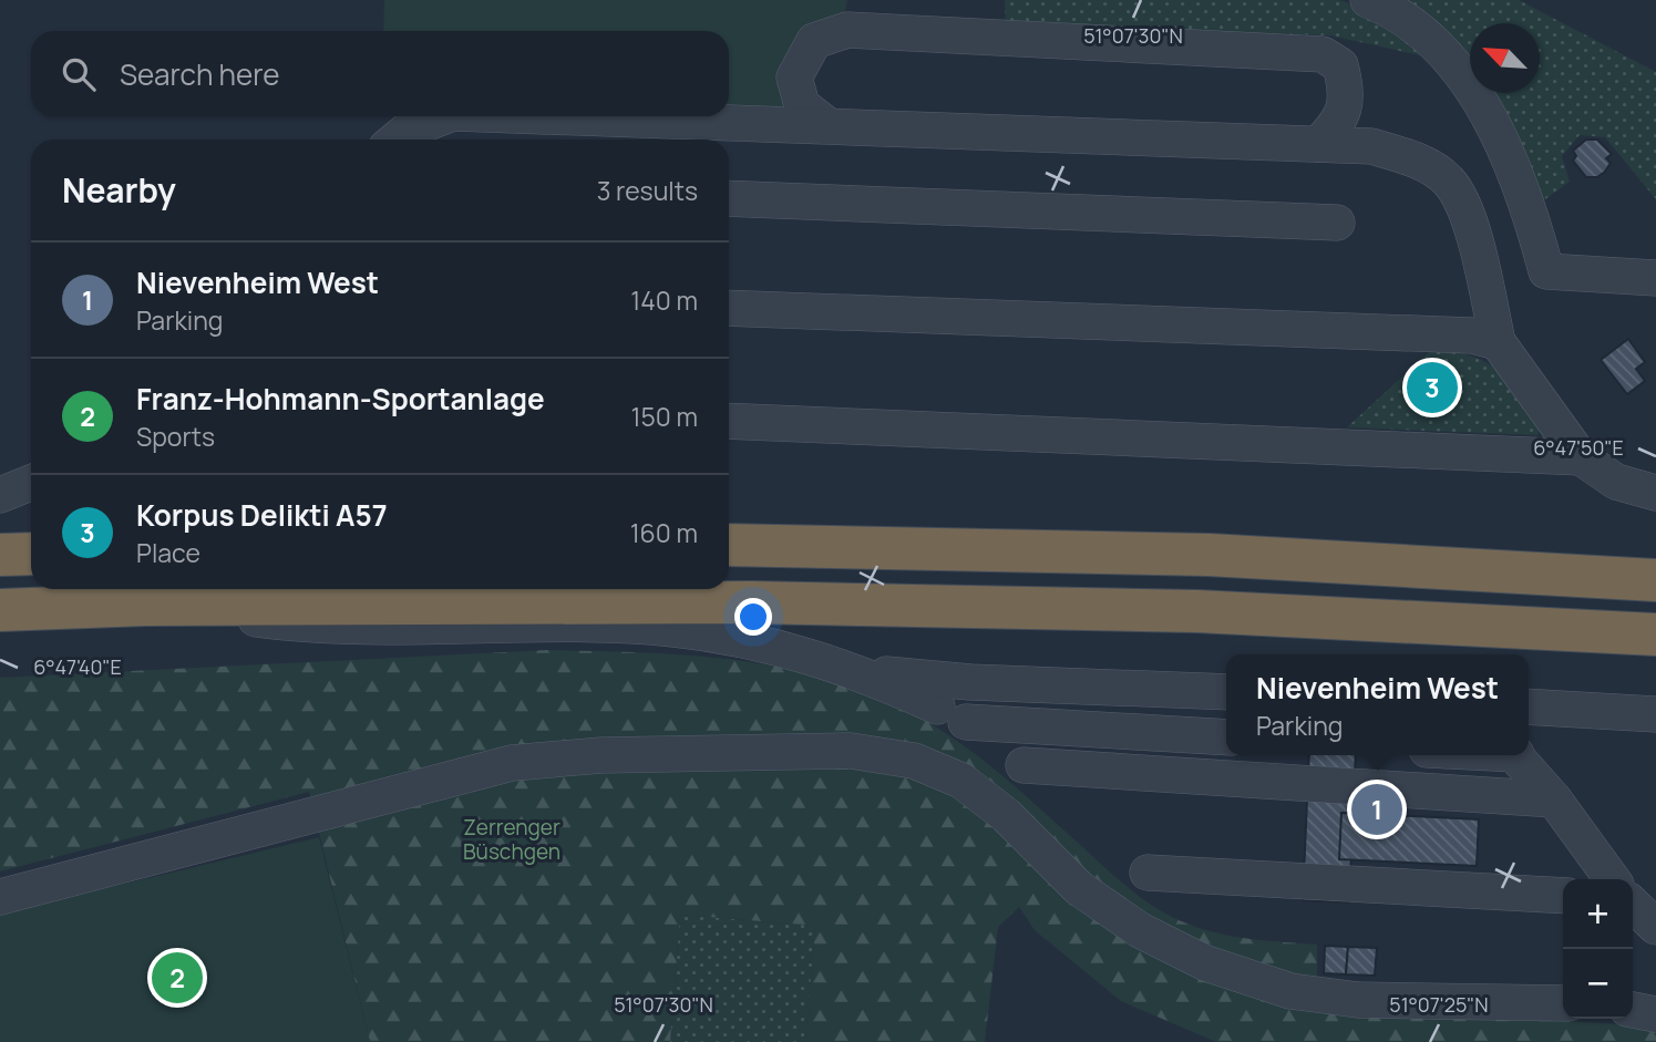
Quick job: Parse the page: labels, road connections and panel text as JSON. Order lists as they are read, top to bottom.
{
  "parks": ["Zerrenger Büschgen"],
  "north": "top left",
  "page": {
    "search": "Search here",
    "heading": ["Nearby", "3 results"],
    "list": [
      {
        "mark": "1",
        "name": "Nievenheim West",
        "note": "Parking",
        "value": "140 m"
      },
      {
        "mark": "2",
        "name": "Franz-Hohmann-Sportanlage",
        "note": "Sports",
        "value": "150 m"
      },
      {
        "mark": "3",
        "name": "Korpus Delikti A57",
        "note": "Place",
        "value": "160 m"
      }
    ],
    "pins": ["3", "1", "2"],
    "popup": ["Nievenheim West", "Parking"],
    "map_buttons": ["+", "−"]
  },
  "coordinates": [
    "51°07'30\"N",
    "6°47'50\"E",
    "6°47'40\"E",
    "51°07'25\"N"
  ]
}
